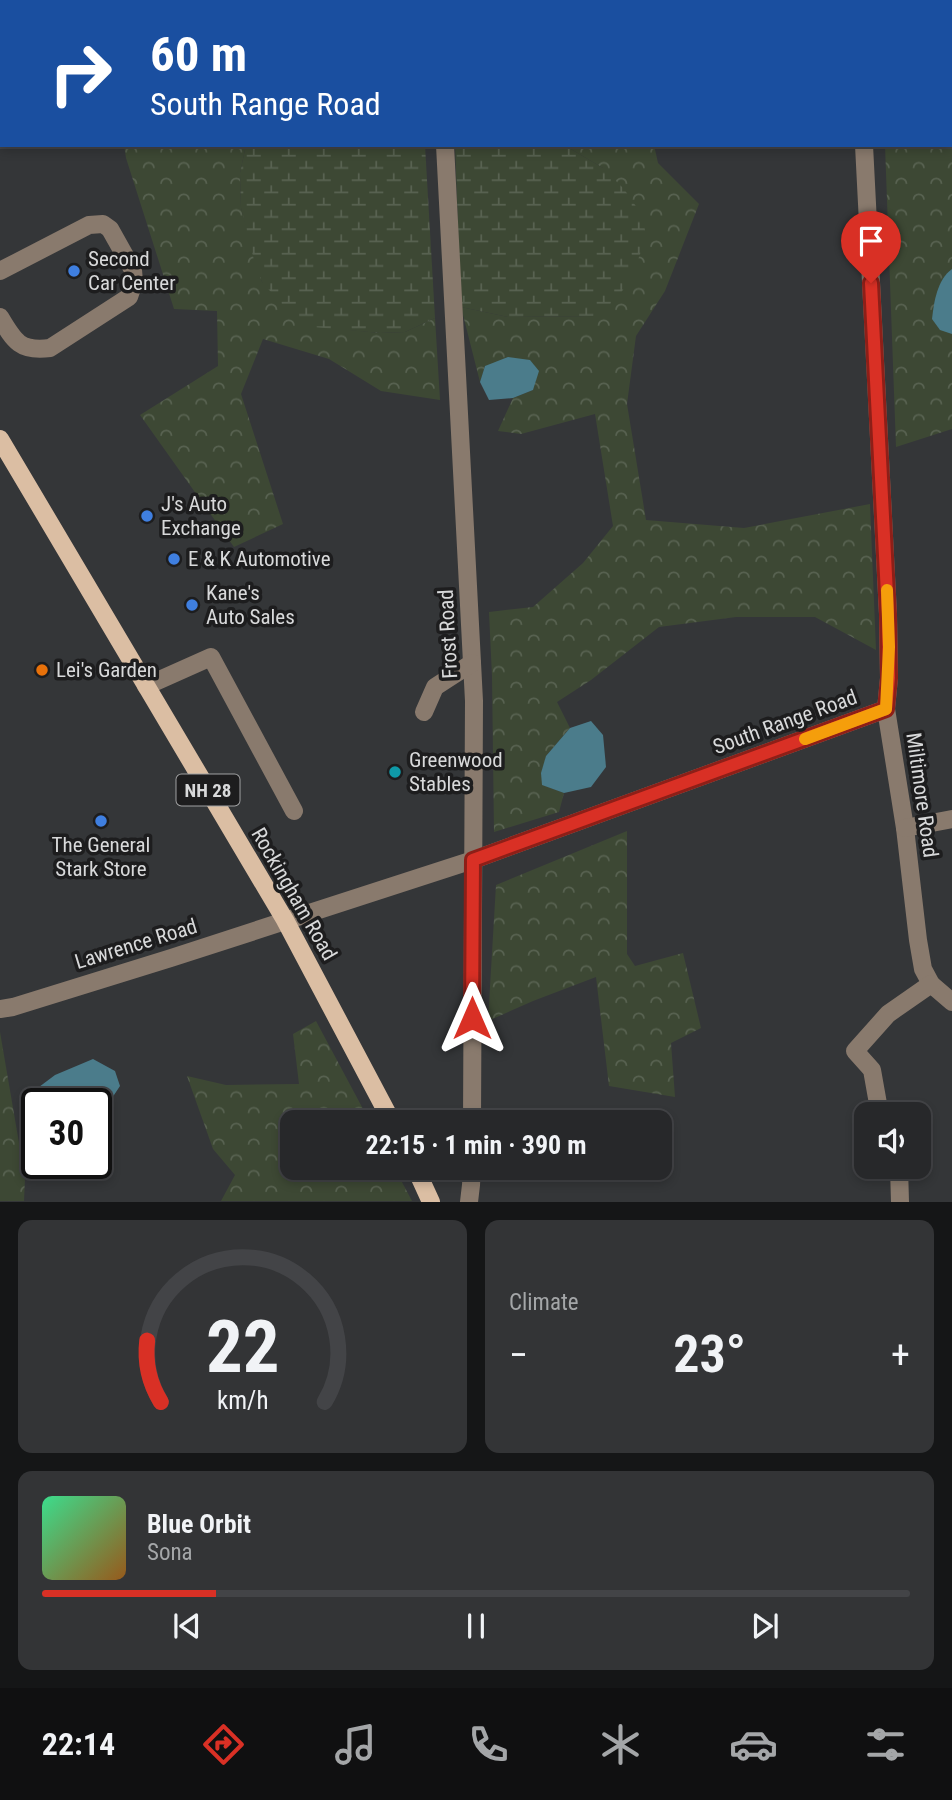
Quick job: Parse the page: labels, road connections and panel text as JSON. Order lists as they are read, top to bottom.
{
  "streets": {
    "main road": ["NH 28", "Rockingham Road"],
    "street": [
      "Frost Road",
      "South Range Road",
      "Miltimore Road",
      "Lawrence Road"
    ]
  },
  "crossings": [
    ["Frost Road", "South Range Road"],
    ["South Range Road", "Miltimore Road"],
    ["South Range Road", "Rockingham Road"],
    ["South Range Road", "Lawrence Road"],
    ["Rockingham Road", "Lawrence Road"]
  ],
  "places": [
    "Second Car Center",
    "J's Auto Exchange",
    "E & K Automotive",
    "Kane's Auto Sales",
    "Lei's Garden",
    "Greenwood Stables",
    "The General Stark Store"
  ],
  "page": {
    "turn": ["60 m", "South Range Road"],
    "limit": "30",
    "trip": "22:15 · 1 min · 390 m",
    "tile": "Climate",
    "heat": ["−", "23°", "+"],
    "song": ["Blue Orbit", "Sona"],
    "tabs": "22:14",
    "gauge": ["22", "km/h"]
  }
}
